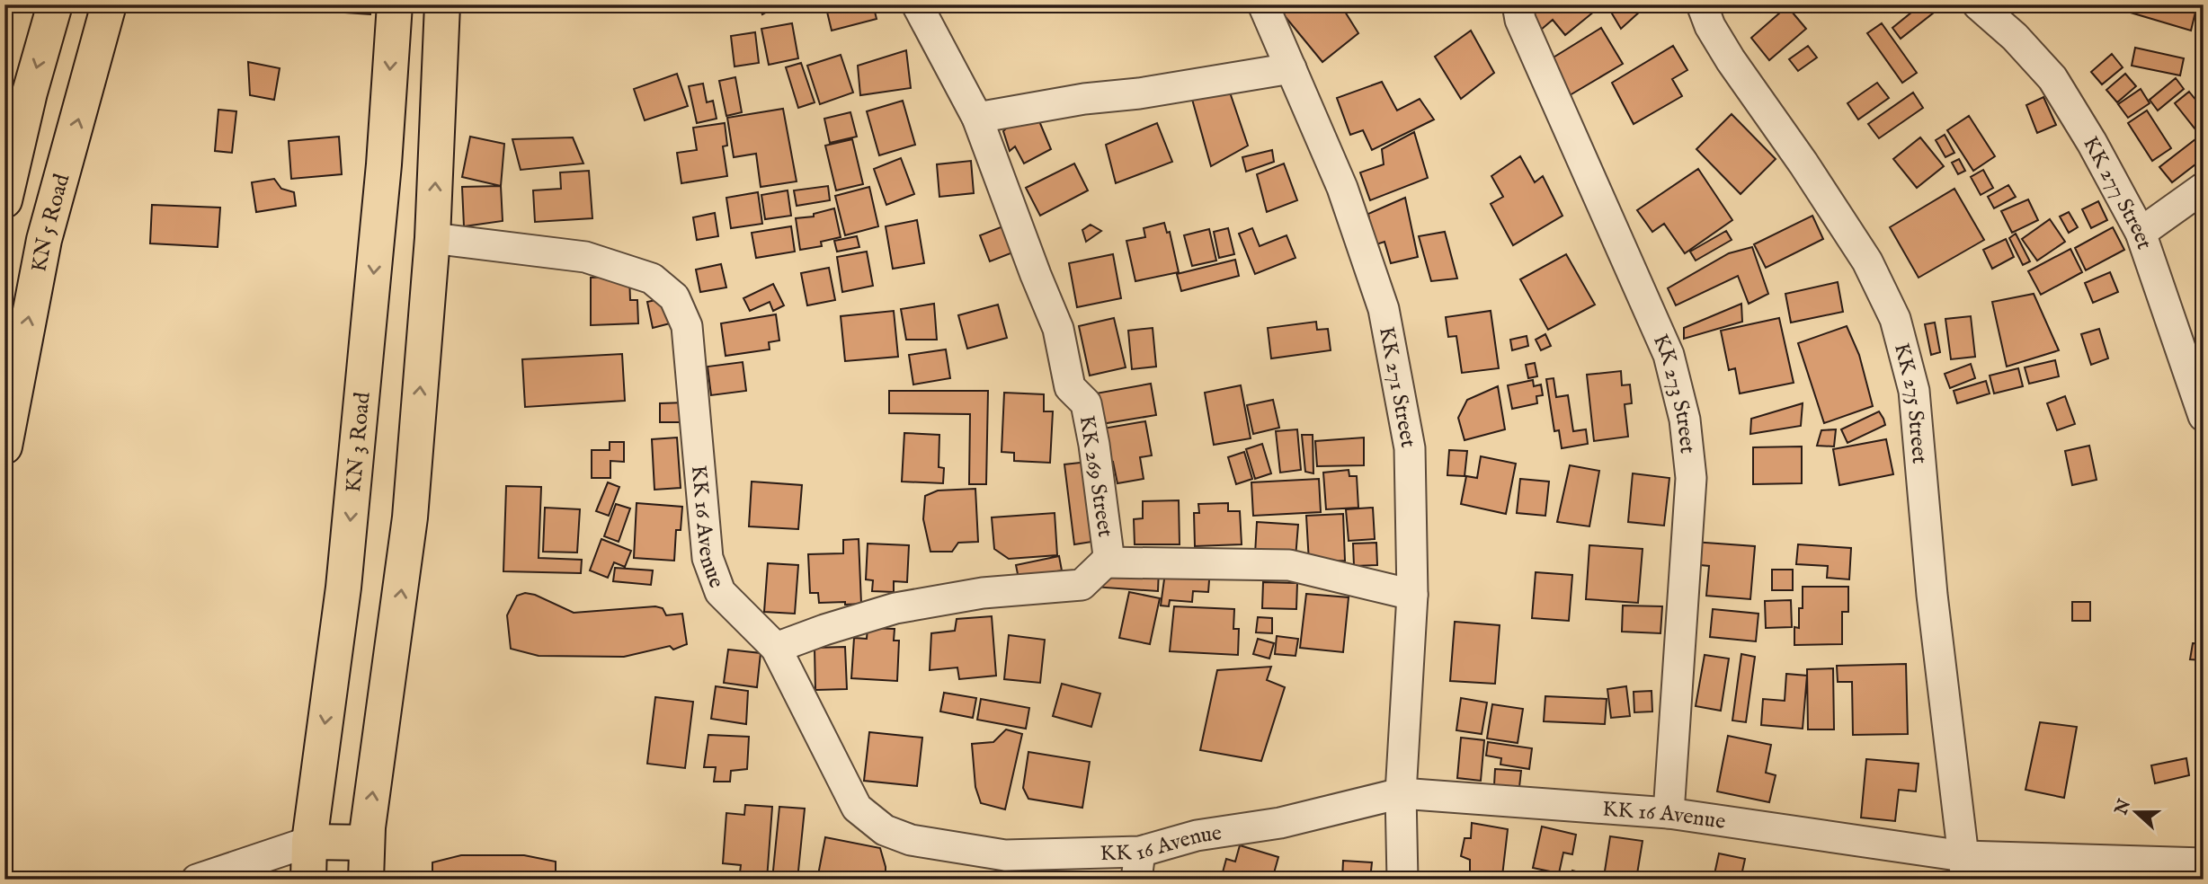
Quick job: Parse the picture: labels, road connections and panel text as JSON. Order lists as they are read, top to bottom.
{
  "streets": {
    "main road": ["KN 5 Road", "KN 3 Road"],
    "street": [
      "KK 277 Street",
      "KK 271 Street",
      "KK 273 Street",
      "KK 275 Street",
      "KK 269 Street",
      "KK 16 Avenue"
    ]
  },
  "crossings": [
    ["KK 271 Street", "KK 16 Avenue"],
    ["KK 273 Street", "KK 16 Avenue"],
    ["KK 275 Street", "KK 16 Avenue"],
    ["KK 269 Street", "KK 16 Avenue"]
  ],
  "north": "left"
}
